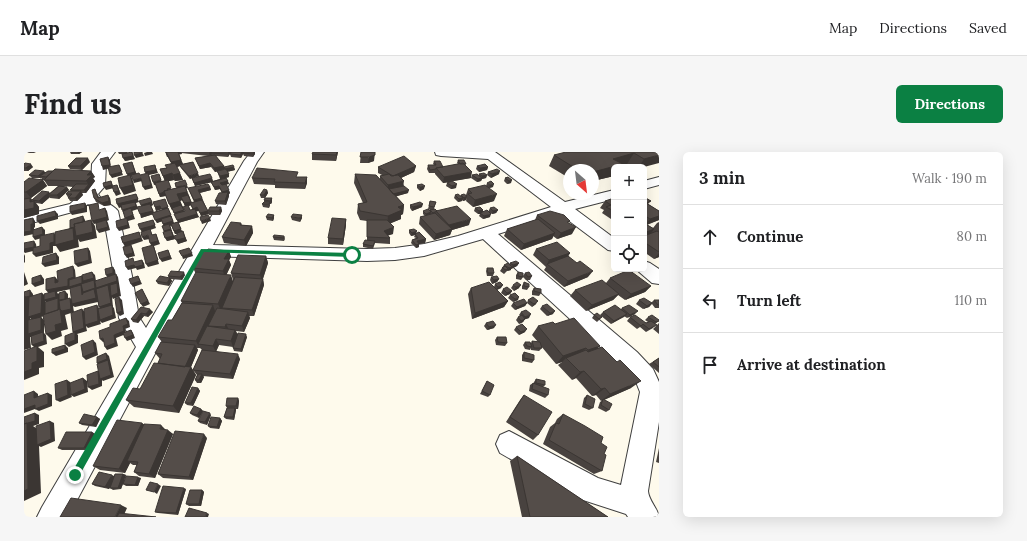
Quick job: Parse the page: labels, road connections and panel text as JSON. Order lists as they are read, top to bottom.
{
  "north": "bottom right",
  "page": {
    "header": "Map",
    "nav": ["Map", "Directions", "Saved"],
    "buttons": "Directions",
    "title": "Find us",
    "heading": ["3 min", "Walk · 190 m"],
    "map_buttons": ["+", "−"],
    "list": [
      ["Continue", "80 m"],
      ["Turn left", "110 m"],
      "Arrive at destination"
    ]
  }
}
